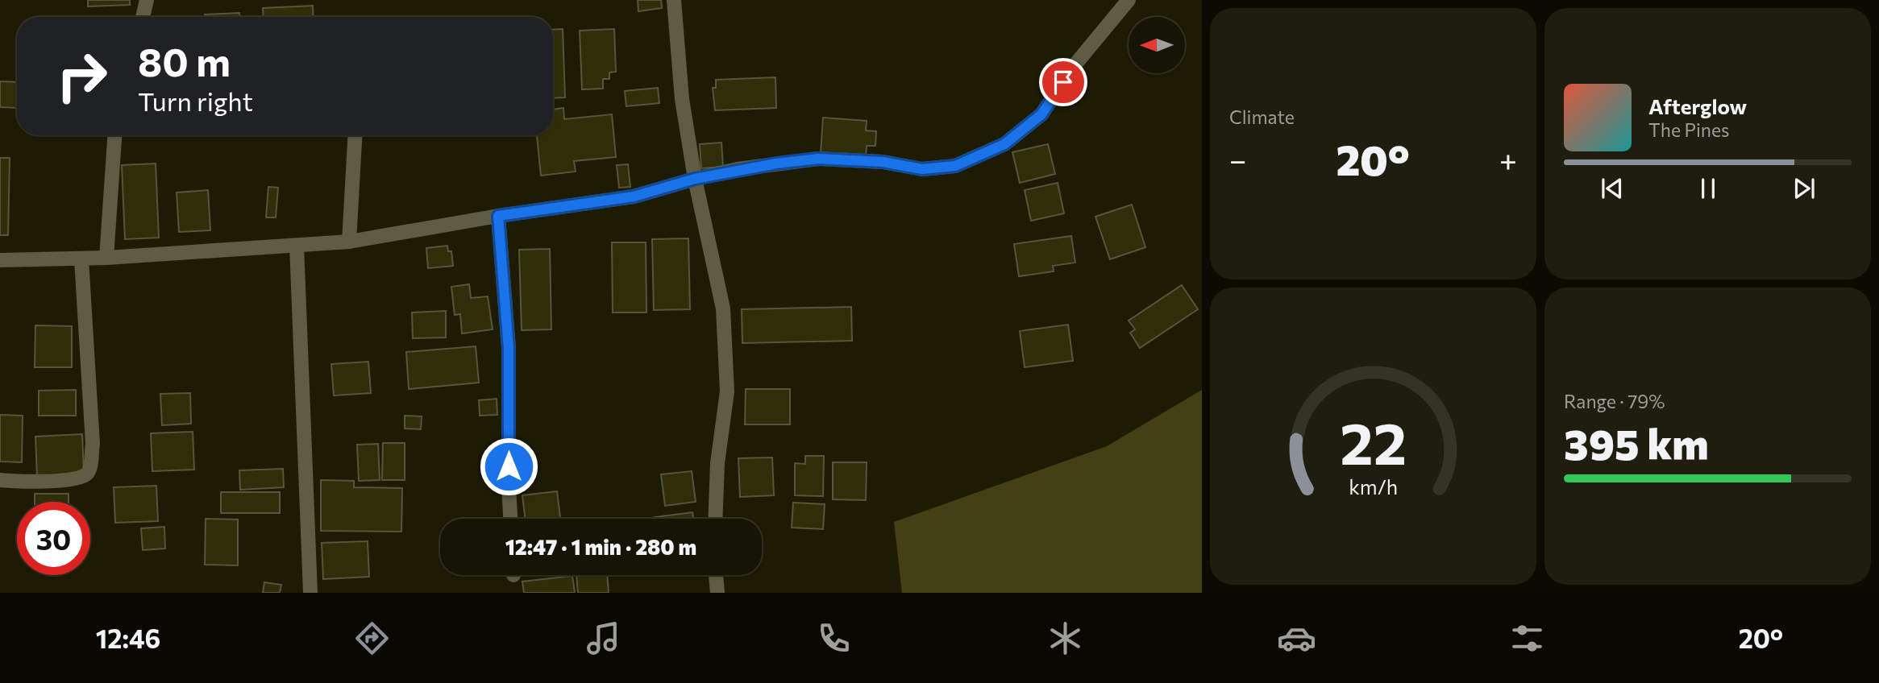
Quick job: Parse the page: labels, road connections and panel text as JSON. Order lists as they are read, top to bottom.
{
  "north": "left",
  "page": {
    "tile": [
      "Climate",
      ["Range · 79%", "395 km"]
    ],
    "turn": ["80 m", "Turn right"],
    "song": ["Afterglow", "The Pines"],
    "heat": ["−", "20°", "+"],
    "limit": "30",
    "trip": "12:47 · 1 min · 280 m",
    "tabs": ["12:46", "20°"],
    "gauge": ["22", "km/h"]
  }
}
